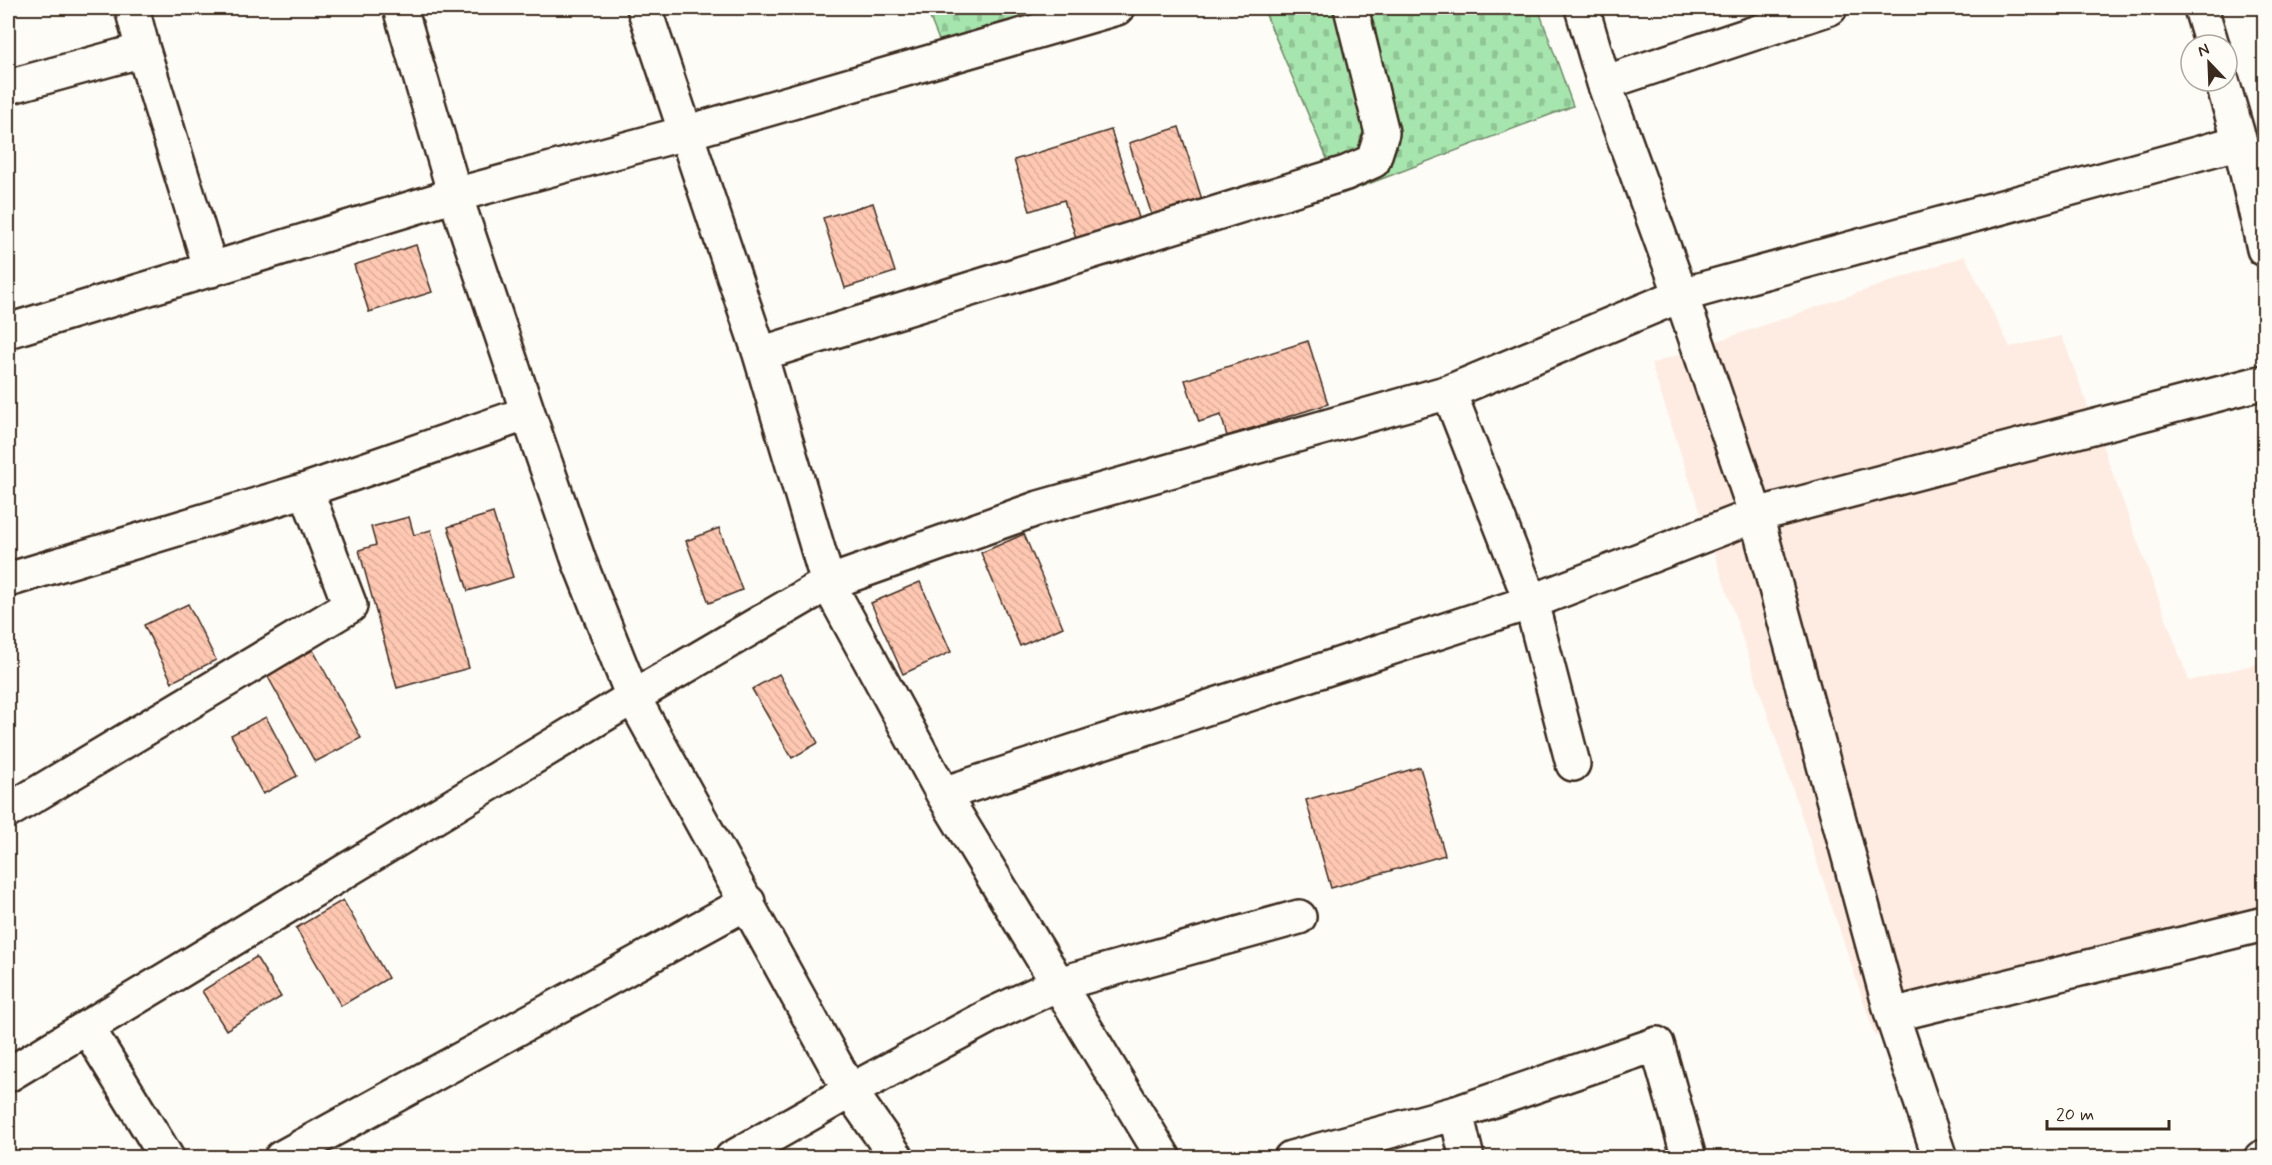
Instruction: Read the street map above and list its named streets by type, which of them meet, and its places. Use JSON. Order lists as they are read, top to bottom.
{
  "scale_bar": "20 m",
  "north": "top left"
}
